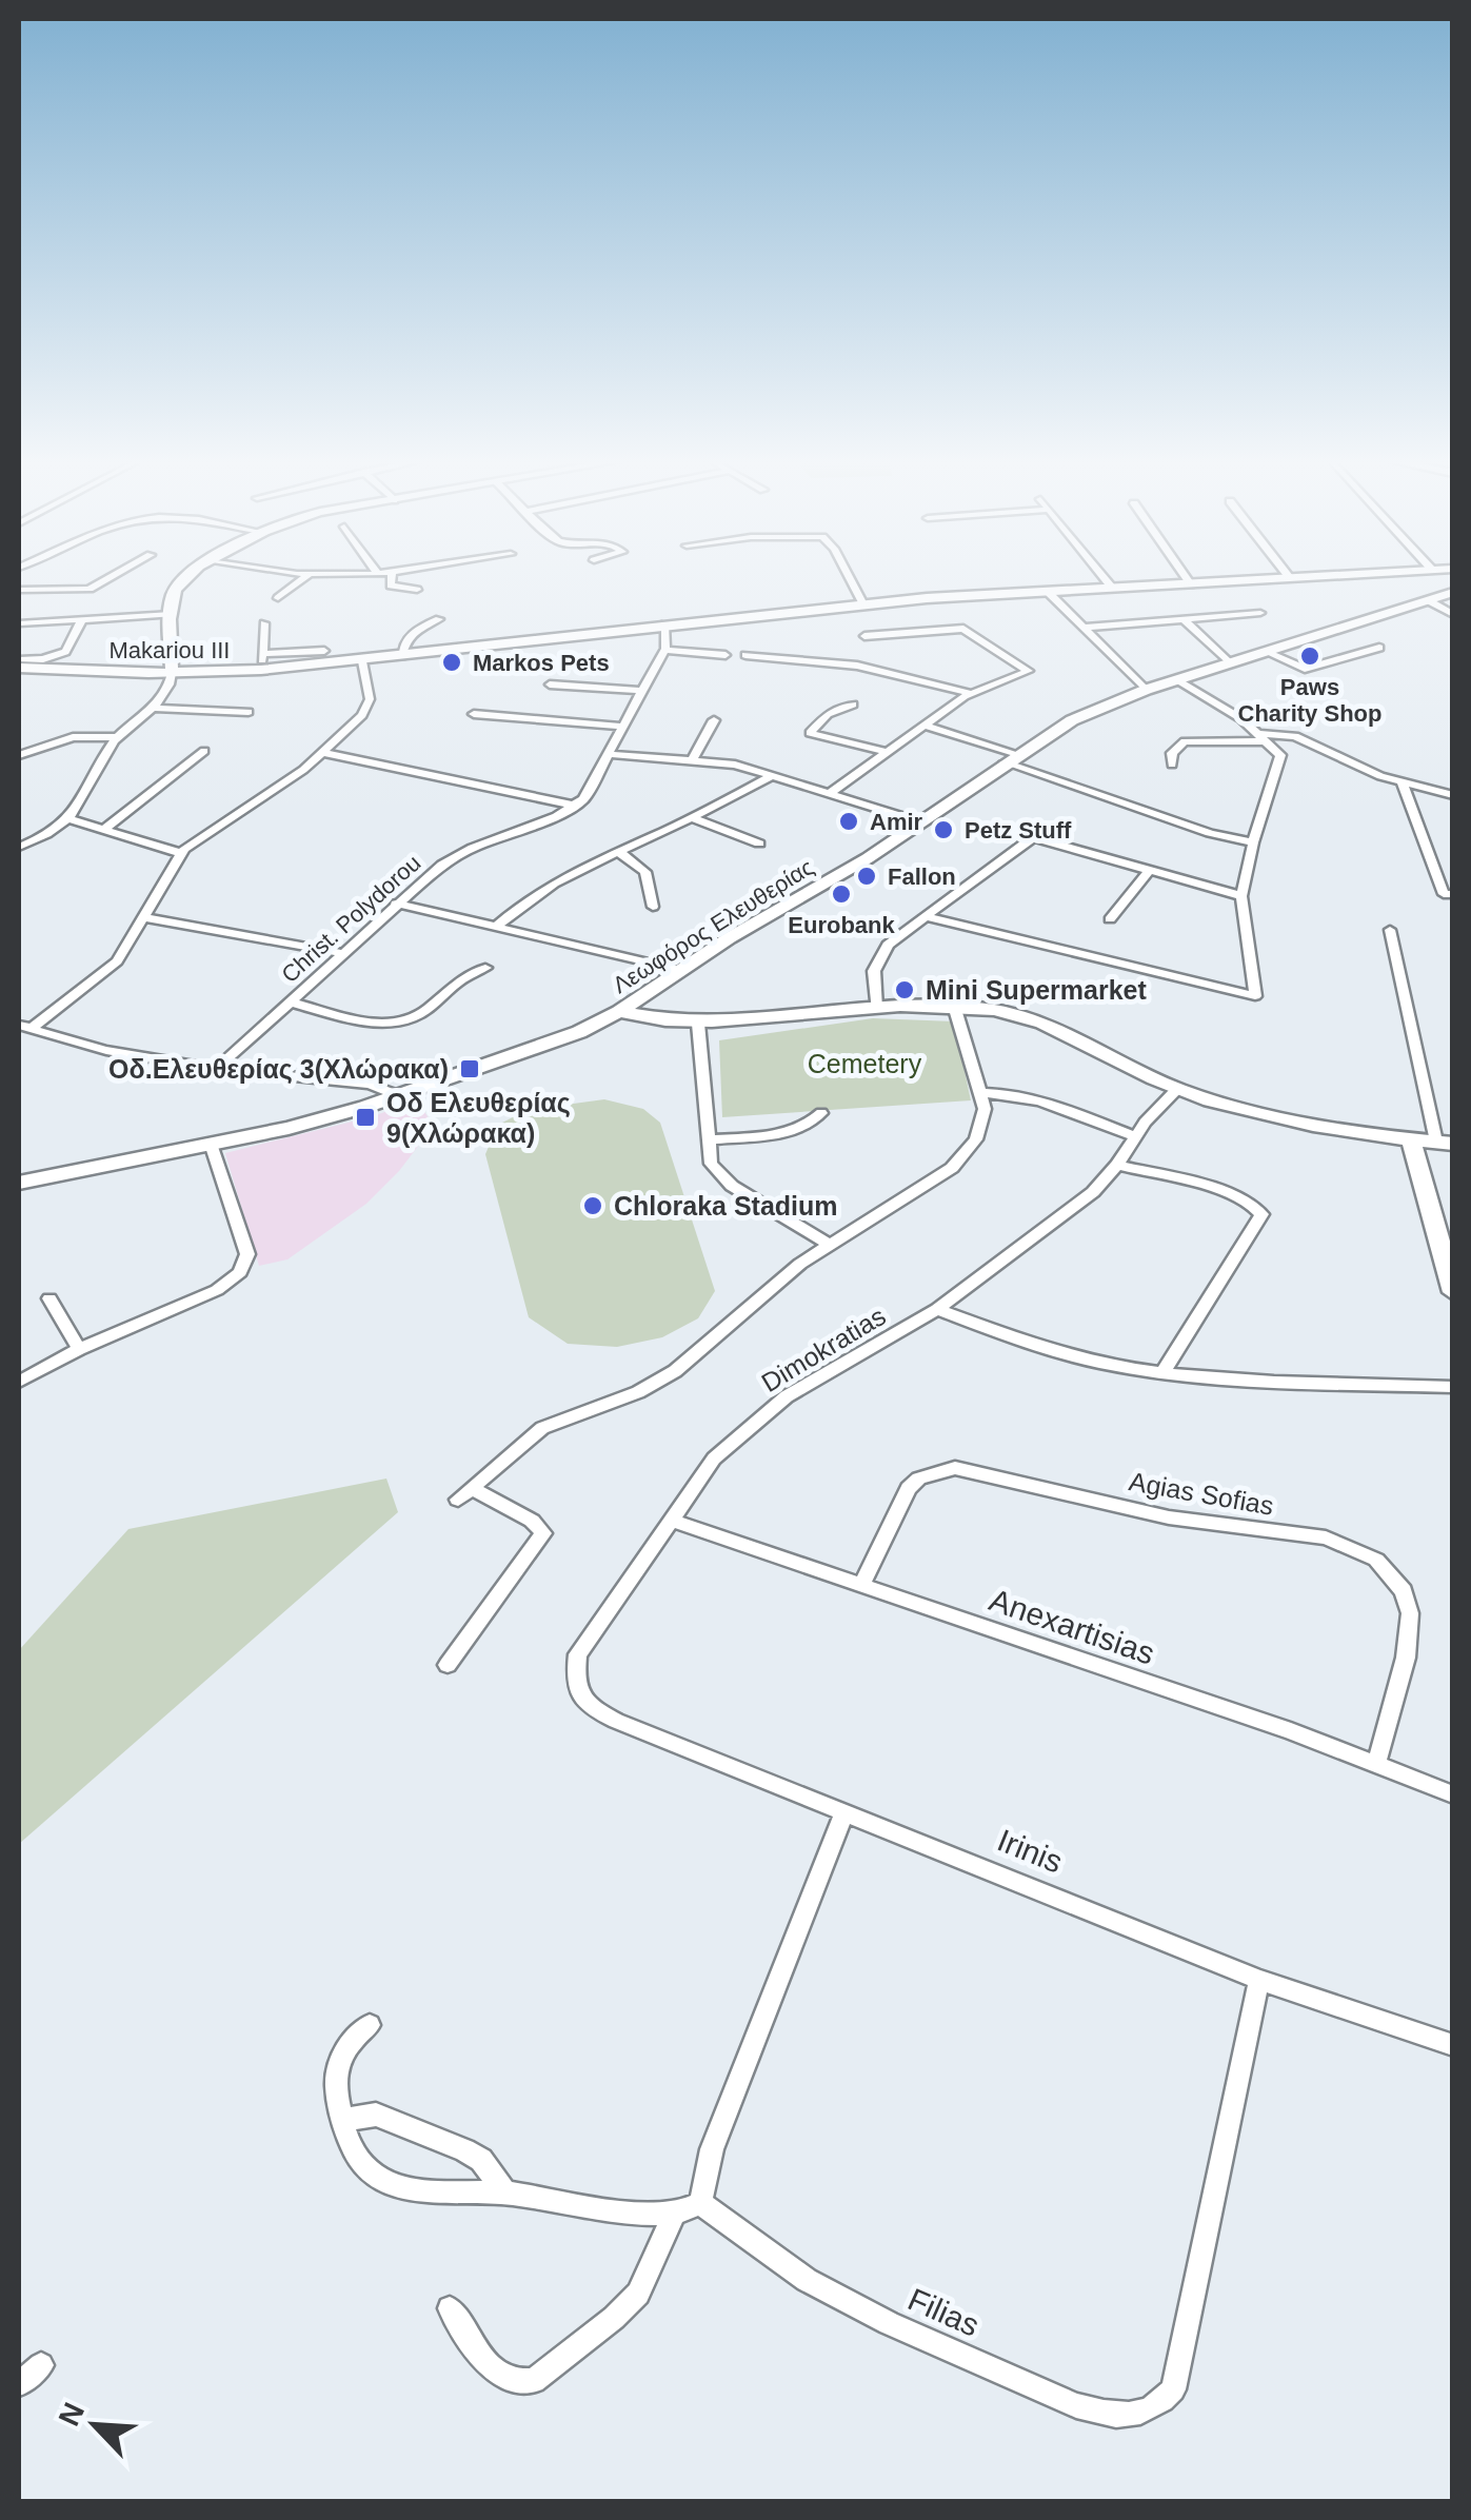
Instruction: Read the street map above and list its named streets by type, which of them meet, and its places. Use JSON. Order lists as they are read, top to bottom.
{
  "streets": {
    "main road": ["Makariou III", "Λεωφόρος Ελευθερίας"],
    "street": [
      "Christ. Polydorou",
      "Dimokratias",
      "Agias Sofias",
      "Anexartisias",
      "Irinis",
      "Filias"
    ]
  },
  "crossings": [
    ["Dimokratias", "Anexartisias"],
    ["Dimokratias", "Irinis"],
    ["Agias Sofias", "Anexartisias"],
    ["Irinis", "Filias"]
  ],
  "parks": ["Cemetery"],
  "places": {
    "other": [
      "Paws Charity Shop",
      "Markos Pets",
      "Amir",
      "Petz Stuff",
      "Fallon",
      "Eurobank",
      "Mini Supermarket",
      "Chloraka Stadium"
    ],
    "transit": ["Οδ.Ελευθερίας 3(Χλώρακα)", "Οδ Ελευθερίας 9(Χλώρακα)"]
  },
  "north": "top left"
}
